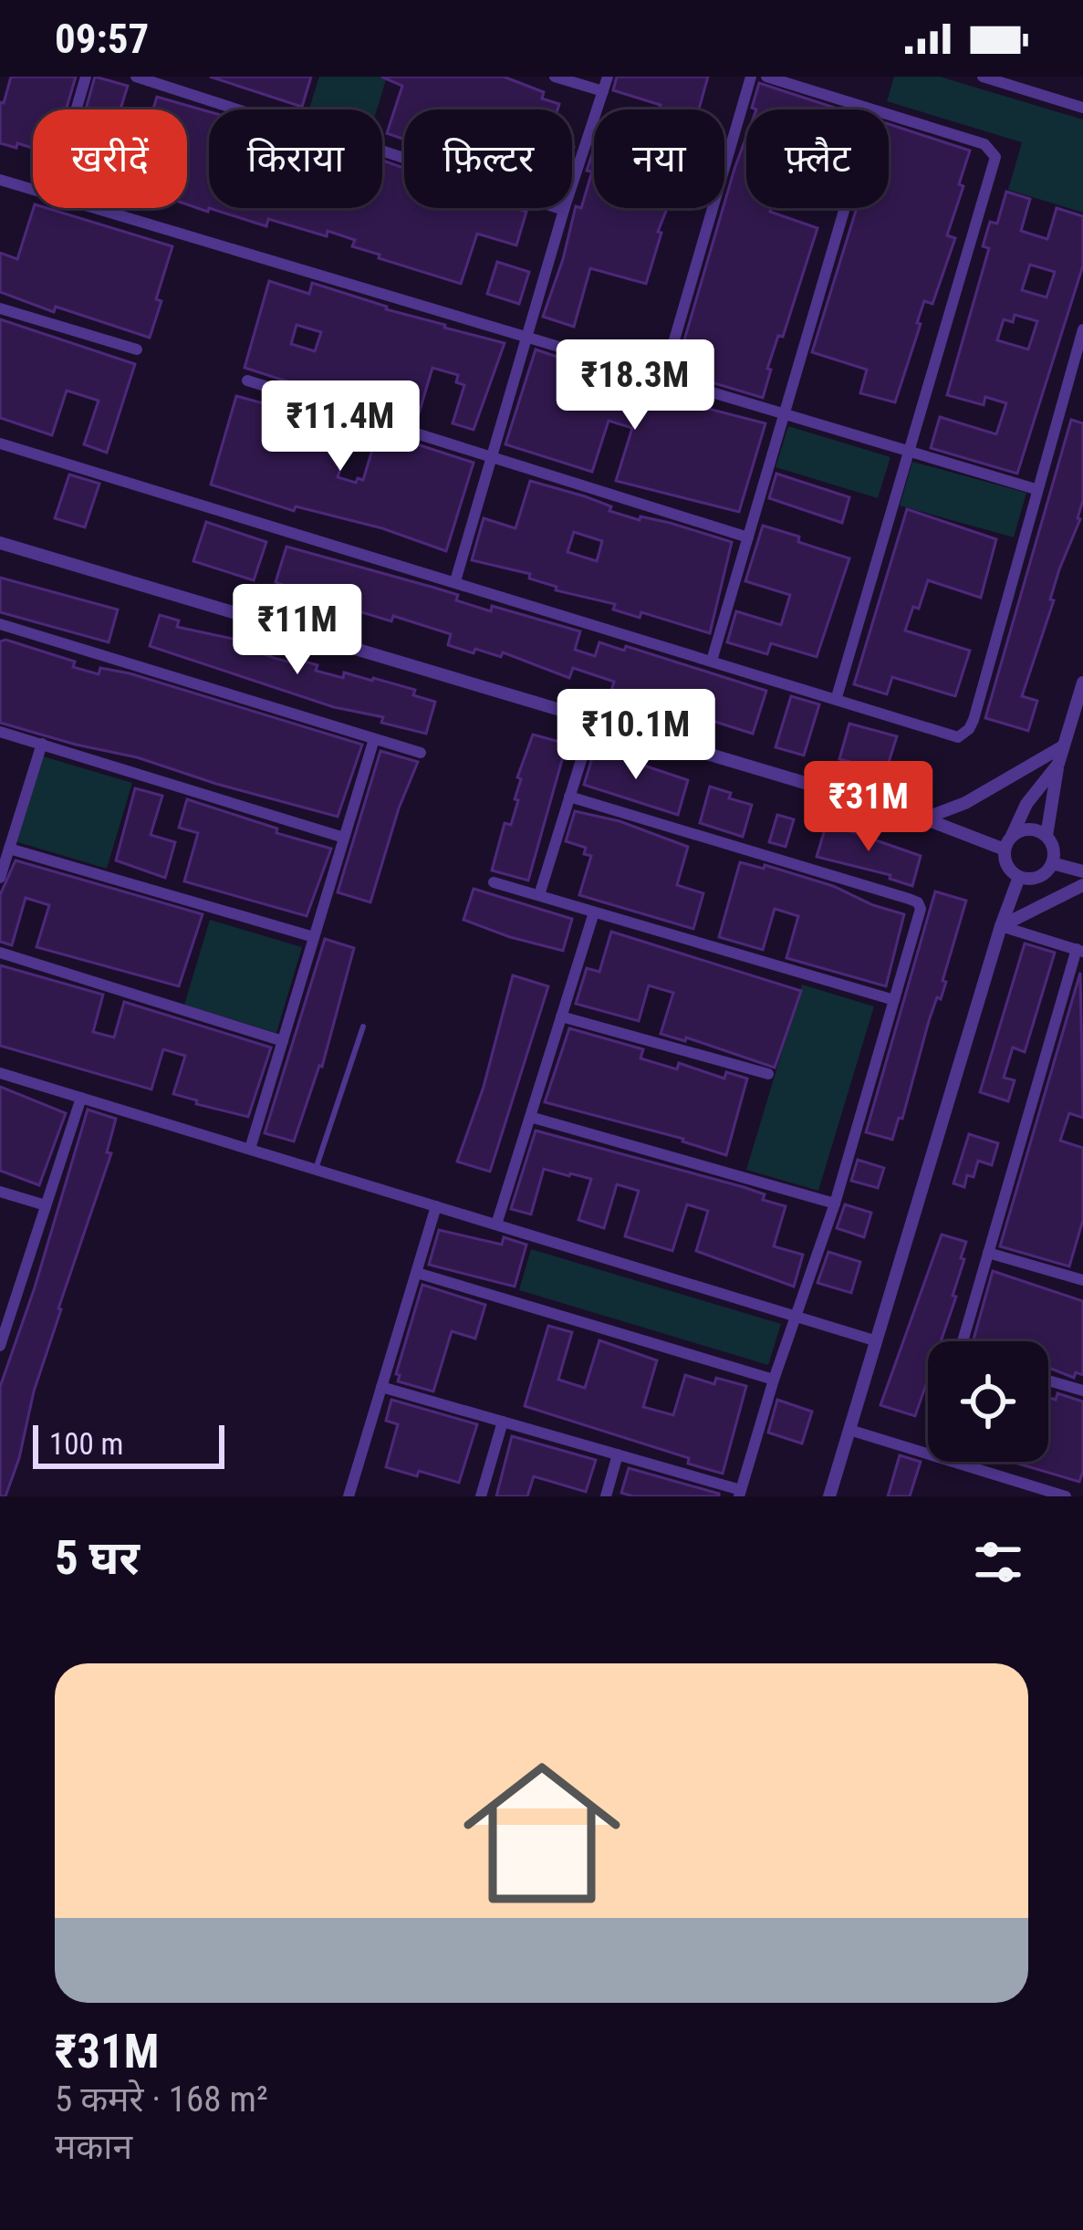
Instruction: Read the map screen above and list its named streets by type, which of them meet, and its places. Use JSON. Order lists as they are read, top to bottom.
{
  "scale_bar": "100 m",
  "page": {
    "status": "09:57",
    "chip": [
      "खरीदें",
      "किराया",
      "फ़िल्टर",
      "नया",
      "फ़्लैट"
    ],
    "price": [
      "₹18.3M",
      "₹11.4M",
      "₹11M",
      "₹10.1M",
      "₹31M"
    ],
    "scale": "100 m",
    "heading": "5 घर",
    "list": [
      {
        "name": "₹31M",
        "note": "5 कमरे · 168 m² · मकान"
      }
    ]
  }
}
